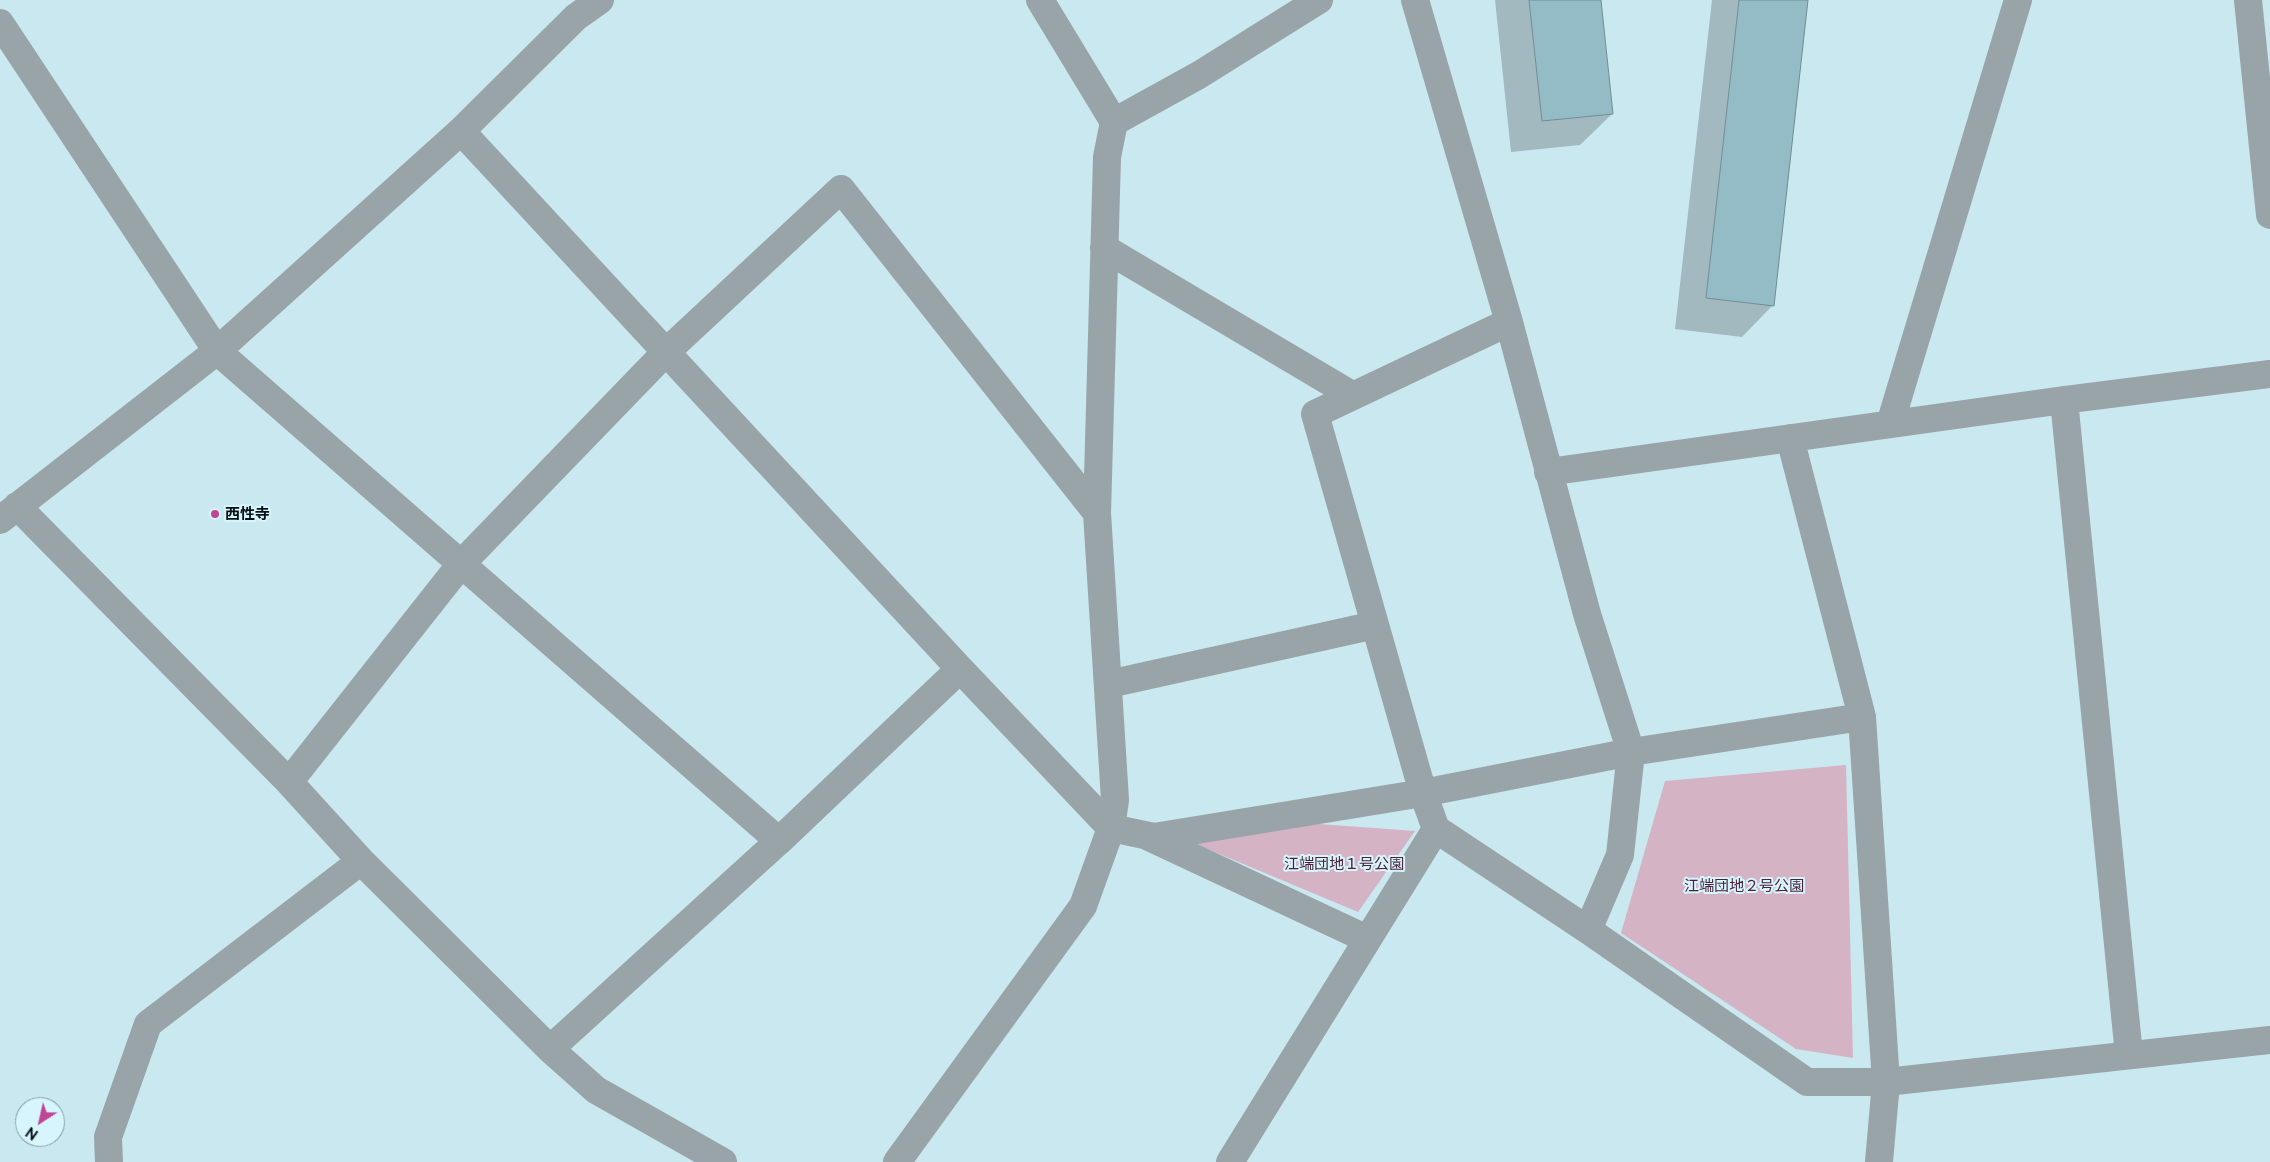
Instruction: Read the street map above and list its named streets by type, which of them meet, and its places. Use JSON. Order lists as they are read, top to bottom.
{
  "parks": ["江端団地１号公園", "江端団地２号公園"],
  "places": ["西性寺"],
  "north": "bottom left"
}
